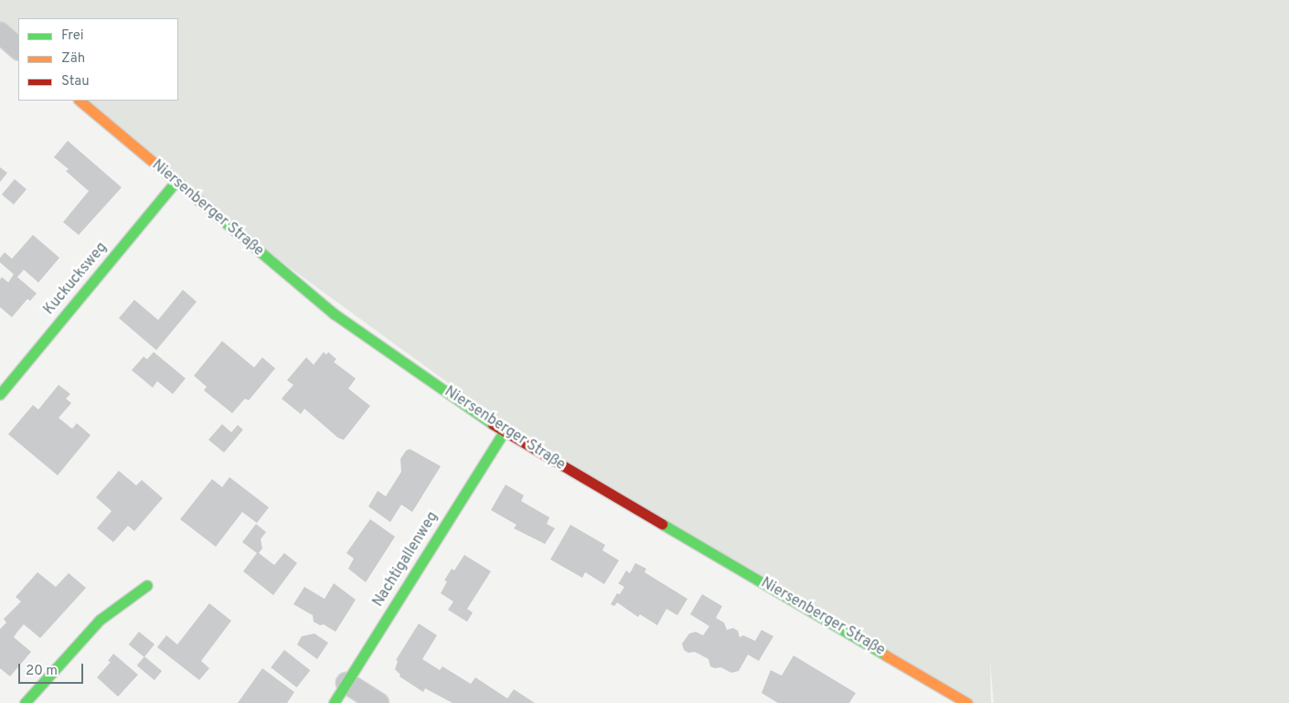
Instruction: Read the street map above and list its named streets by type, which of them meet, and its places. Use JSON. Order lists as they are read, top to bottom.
{
  "streets": {
    "street": ["Niersenberger Straße", "Kuckucksweg", "Nachtigallenweg"]
  },
  "crossings": [
    ["Niersenberger Straße", "Kuckucksweg"],
    ["Niersenberger Straße", "Nachtigallenweg"]
  ],
  "legend": ["Frei", "Zäh", "Stau"],
  "scale_bar": "20 m"
}
